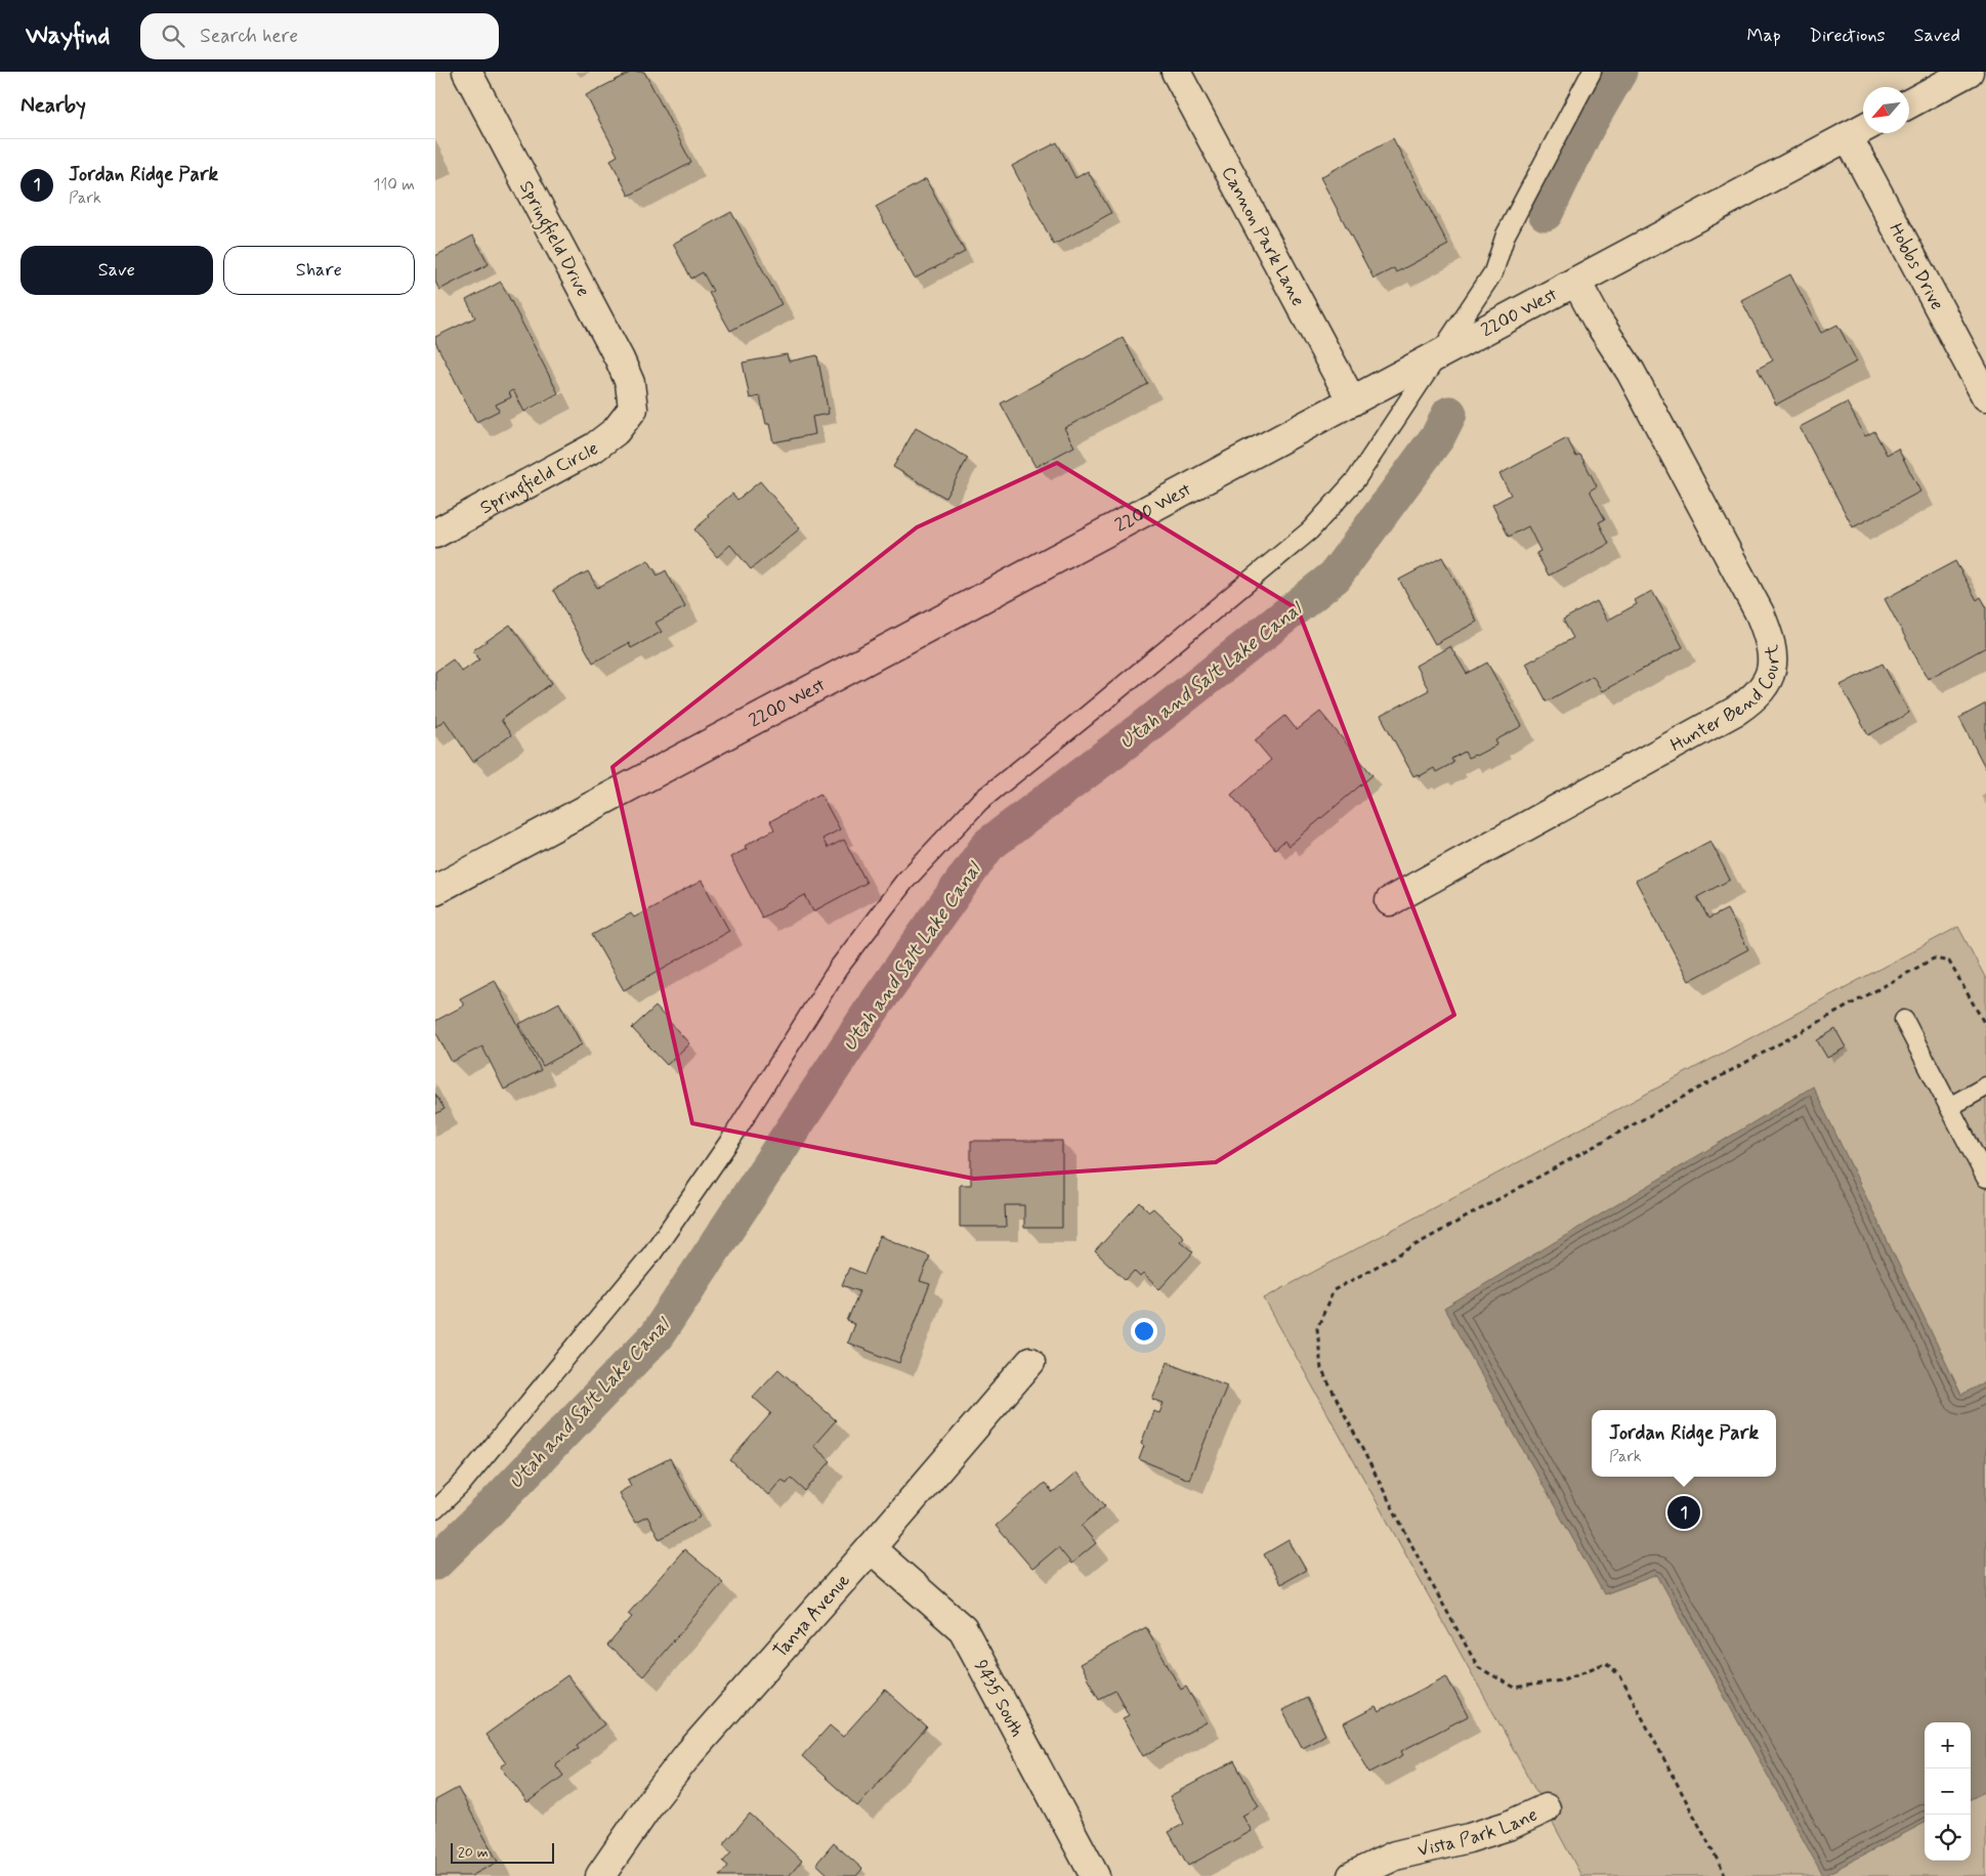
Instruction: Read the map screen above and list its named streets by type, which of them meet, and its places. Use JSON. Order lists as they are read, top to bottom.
{
  "streets": {
    "street": [
      "Cannon Park Lane",
      "Springfield Drive",
      "Hobbs Drive",
      "2200 West",
      "Springfield Circle",
      "Hunter Bend Court",
      "Tanya Avenue",
      "9435 South",
      "Vista Park Lane"
    ]
  },
  "crossings": [
    ["Cannon Park Lane", "2200 West"],
    ["Springfield Drive", "Springfield Circle"],
    ["Hobbs Drive", "2200 West"],
    ["2200 West", "Hunter Bend Court"],
    ["Tanya Avenue", "9435 South"]
  ],
  "water": ["Utah and Salt Lake Canal"],
  "scale_bar": "20 m",
  "north": "bottom left",
  "page": {
    "header": "Wayfind",
    "search": "Search here",
    "nav": ["Map", "Directions", "Saved"],
    "heading": "Nearby",
    "list": [
      {
        "mark": "1",
        "name": "Jordan Ridge Park",
        "note": "Park",
        "value": "110 m"
      }
    ],
    "buttons": ["Save", "Share"],
    "popup": ["Jordan Ridge Park", "Park"],
    "pins": "1",
    "map_buttons": ["+", "−"],
    "scale": "20 m"
  }
}
